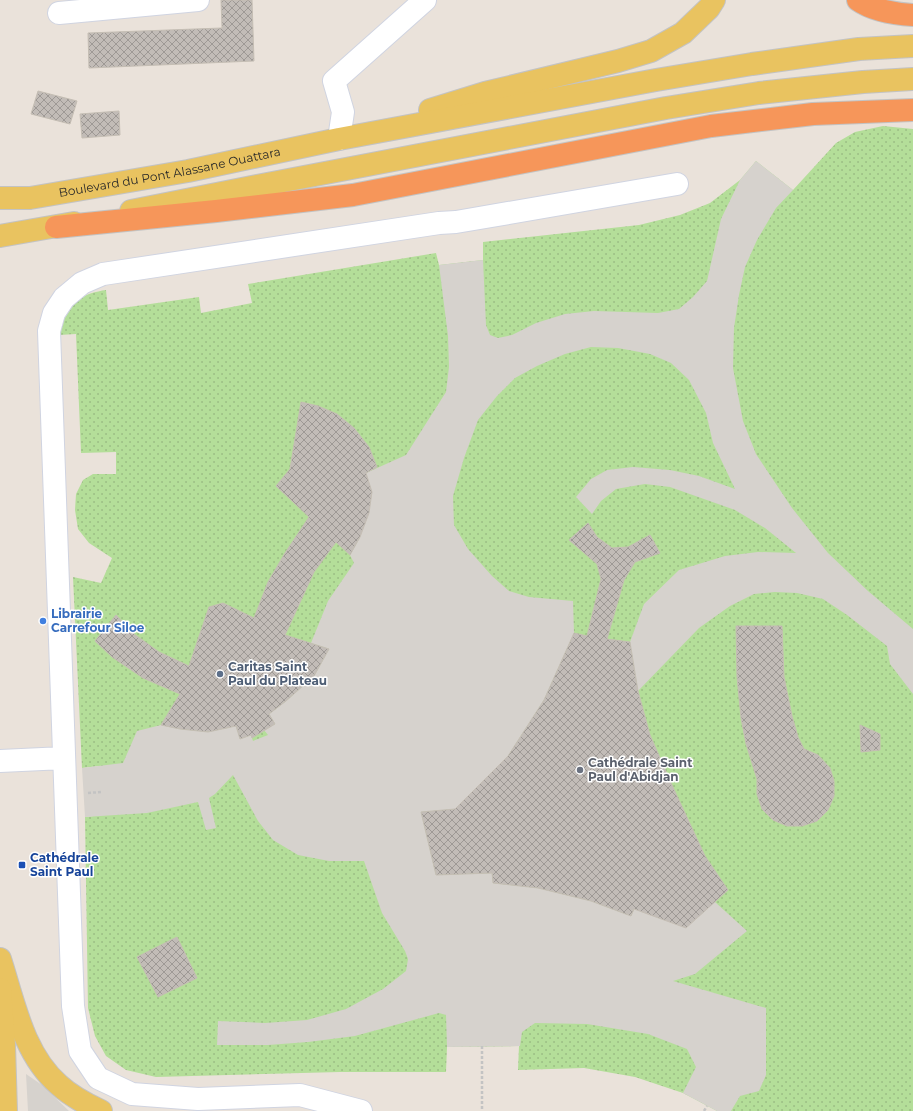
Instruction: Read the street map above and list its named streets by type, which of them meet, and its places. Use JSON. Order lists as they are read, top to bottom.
{
  "streets": {
    "main road": ["Boulevard du Pont Alassane Ouattara"]
  },
  "places": {
    "other": ["Librairie Carrefour Siloe", "Caritas Saint Paul du Plateau", "Cathédrale Saint Paul d'Abidjan"],
    "transit": ["Cathédrale Saint Paul"]
  }
}
